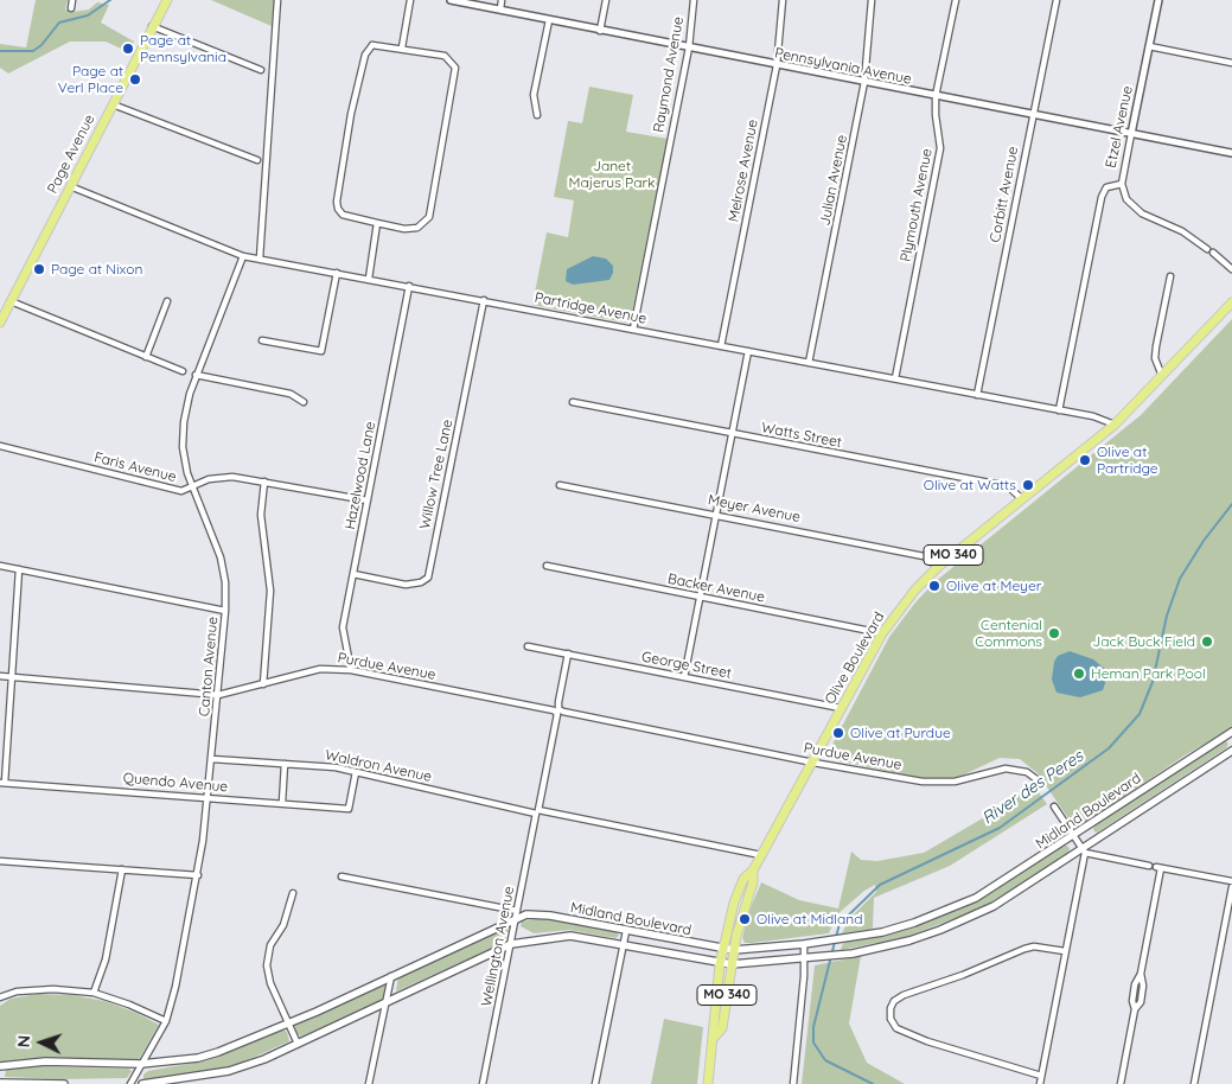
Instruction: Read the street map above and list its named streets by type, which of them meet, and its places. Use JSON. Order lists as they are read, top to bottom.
{
  "streets": {
    "main road": [
      "Page Avenue",
      "MO 340",
      "Olive Boulevard",
      "Midland Boulevard"
    ],
    "street": [
      "Pennsylvania Avenue",
      "Raymond Avenue",
      "Etzel Avenue",
      "Melrose Avenue",
      "Julian Avenue",
      "Corbitt Avenue",
      "Plymouth Avenue",
      "Partridge Avenue",
      "Watts Street",
      "Faris Avenue",
      "Willow Tree Lane",
      "Hazelwood Lane",
      "Meyer Avenue",
      "Backer Avenue",
      "George Street",
      "Canton Avenue",
      "Purdue Avenue",
      "Waldron Avenue",
      "Quendo Avenue",
      "Wellington Avenue"
    ]
  },
  "crossings": [
    ["Pennsylvania Avenue", "Raymond Avenue"],
    ["Pennsylvania Avenue", "Etzel Avenue"],
    ["Pennsylvania Avenue", "Melrose Avenue"],
    ["Pennsylvania Avenue", "Julian Avenue"],
    ["Pennsylvania Avenue", "Corbitt Avenue"],
    ["Pennsylvania Avenue", "Plymouth Avenue"],
    ["Raymond Avenue", "Partridge Avenue"],
    ["Page Avenue", "Partridge Avenue"],
    ["Melrose Avenue", "Partridge Avenue"],
    ["Julian Avenue", "Partridge Avenue"],
    ["Corbitt Avenue", "Partridge Avenue"],
    ["Plymouth Avenue", "Partridge Avenue"],
    ["Partridge Avenue", "Willow Tree Lane"],
    ["Partridge Avenue", "Hazelwood Lane"],
    ["Partridge Avenue", "Olive Boulevard"],
    ["Partridge Avenue", "Canton Avenue"],
    ["Watts Street", "Olive Boulevard"],
    ["Faris Avenue", "Hazelwood Lane"],
    ["Faris Avenue", "Canton Avenue"],
    ["Willow Tree Lane", "Hazelwood Lane"],
    ["Hazelwood Lane", "Purdue Avenue"],
    ["Meyer Avenue", "Olive Boulevard"],
    ["Backer Avenue", "Olive Boulevard"],
    ["Olive Boulevard", "George Street"],
    ["Olive Boulevard", "Purdue Avenue"],
    ["Olive Boulevard", "Waldron Avenue"],
    ["Olive Boulevard", "Midland Boulevard"],
    ["George Street", "Wellington Avenue"],
    ["Canton Avenue", "Purdue Avenue"],
    ["Canton Avenue", "Waldron Avenue"],
    ["Canton Avenue", "Quendo Avenue"],
    ["Canton Avenue", "Midland Boulevard"],
    ["Purdue Avenue", "Wellington Avenue"],
    ["Waldron Avenue", "Quendo Avenue"],
    ["Waldron Avenue", "Wellington Avenue"],
    ["Midland Boulevard", "Wellington Avenue"]
  ],
  "water": ["River des Peres"],
  "parks": ["Janet Majerus Park"],
  "places": [
    "Page at Pennsylvania",
    "Page at Verl Place",
    "Page at Nixon",
    "Olive at Partridge",
    "Olive at Watts",
    "Olive at Meyer",
    "Centenial Commons",
    "Jack Buck Field",
    "Heman Park Pool",
    "Olive at Purdue",
    "Olive at Midland"
  ],
  "north": "left"
}
